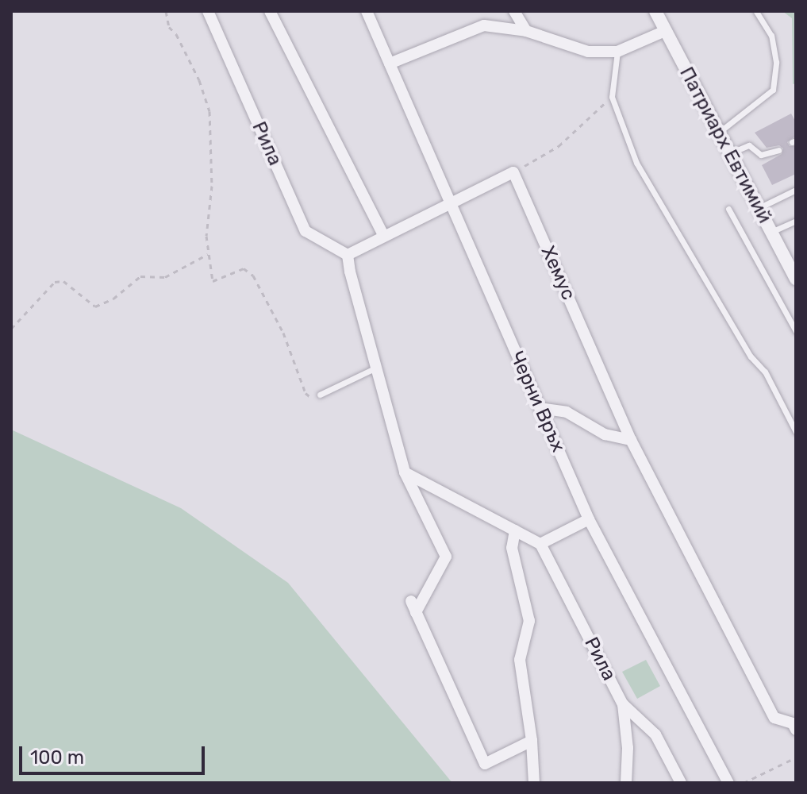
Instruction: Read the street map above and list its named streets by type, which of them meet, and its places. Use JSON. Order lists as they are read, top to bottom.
{
  "streets": {
    "street": [
      "Рила",
      "Патриарх Евтимий",
      "Хемус",
      "Черни Връх"
    ]
  },
  "scale_bar": "100 m"
}
